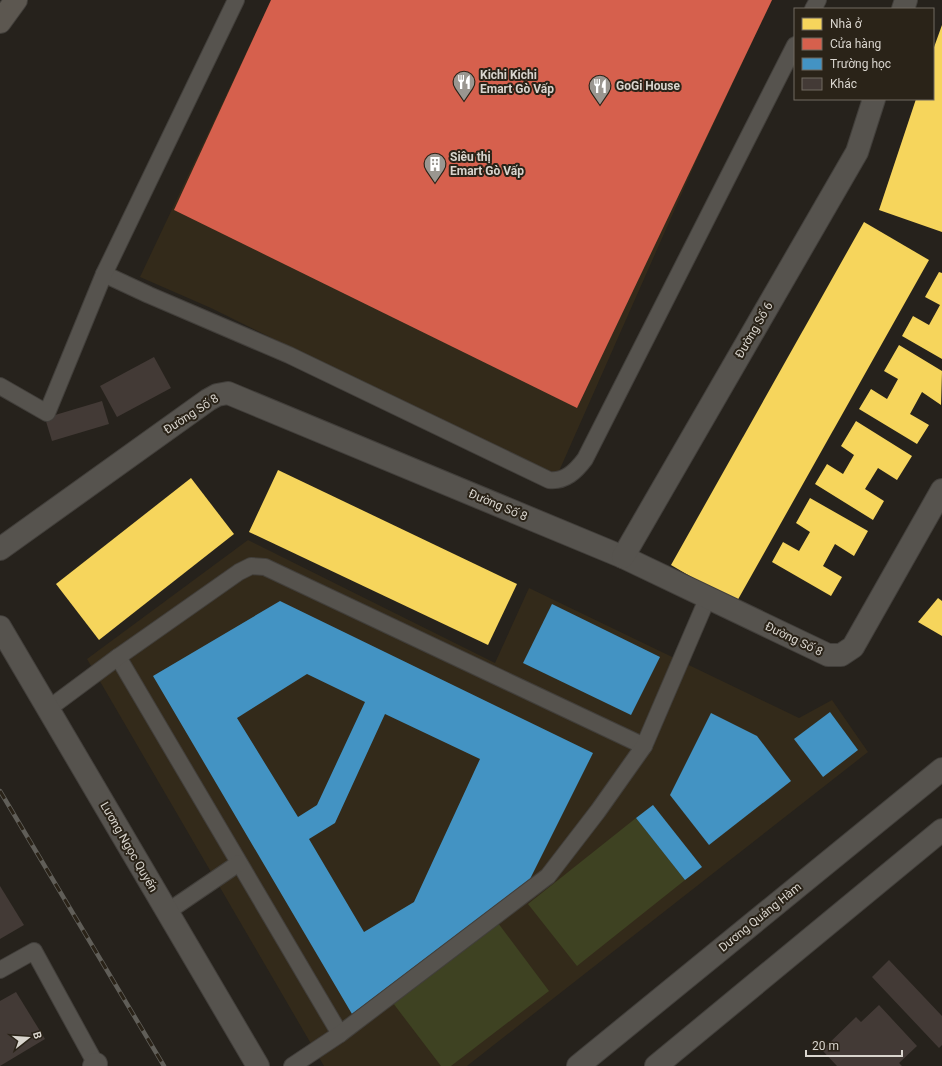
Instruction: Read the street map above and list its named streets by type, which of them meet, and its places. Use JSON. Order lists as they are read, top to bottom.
{
  "streets": {
    "street": [
      "Đường Số 6",
      "Đường Số 8",
      "Lương Ngọc Quyến",
      "Dương Quảng Hàm"
    ]
  },
  "crossings": [
    ["Đường Số 6", "Đường Số 8"]
  ],
  "places": {
    "restaurant": ["Kichi Kichi Emart Gò Vấp", "GoGi House"],
    "building": ["Siêu thị Emart Gò Vấp"]
  },
  "legend": [
    "Nhà ở",
    "Cửa hàng",
    "Trường học",
    "Khác"
  ],
  "scale_bar": "20 m",
  "north": "right"
}
